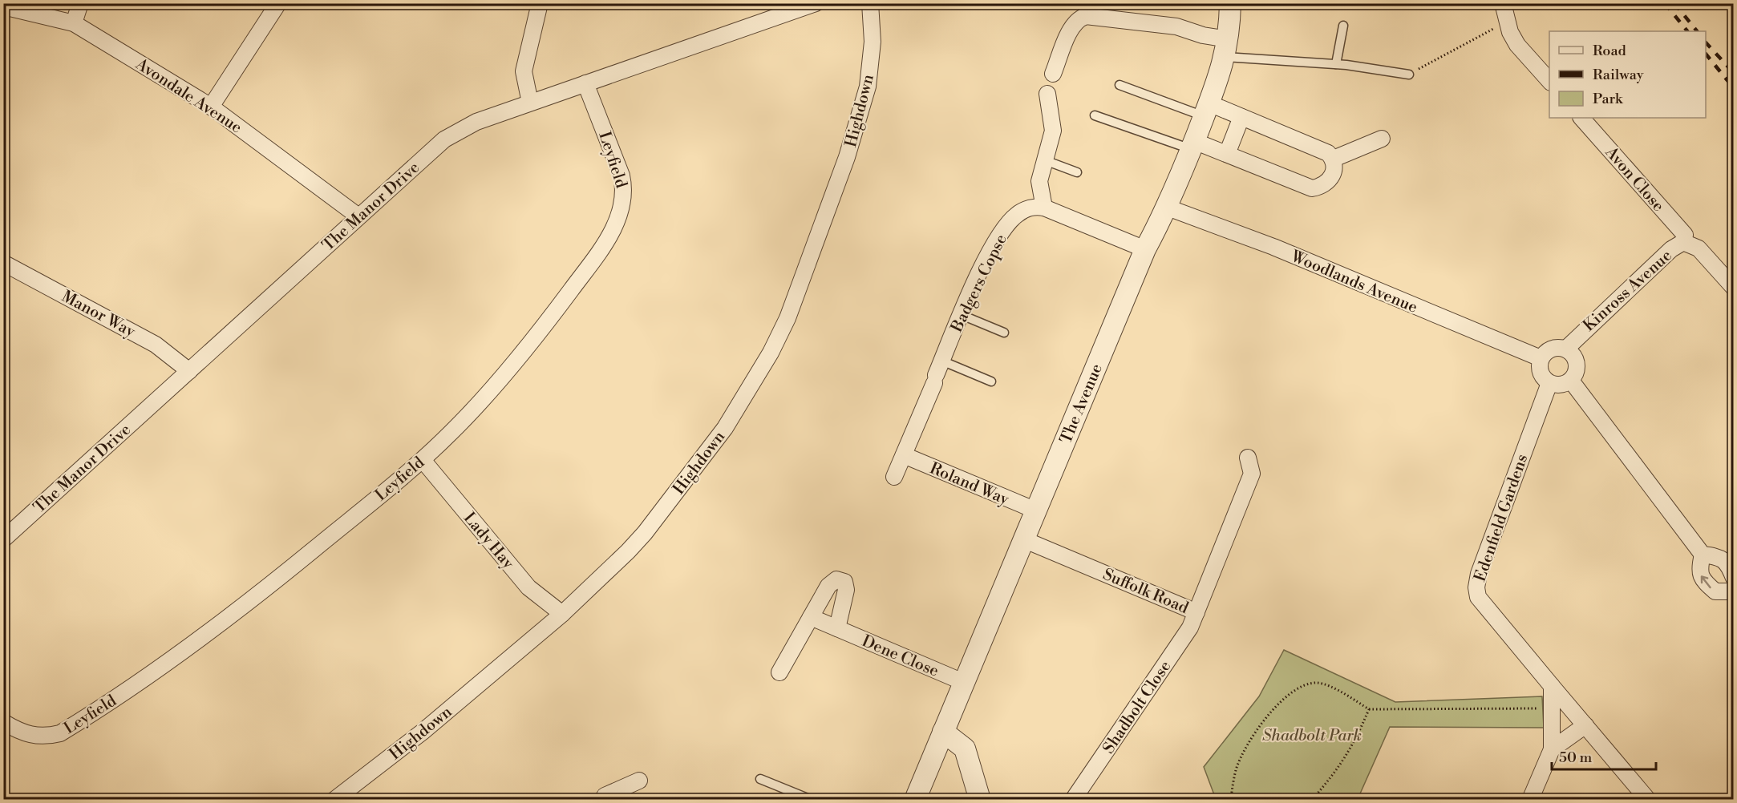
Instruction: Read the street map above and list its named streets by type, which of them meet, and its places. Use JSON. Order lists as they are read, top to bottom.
{
  "streets": {
    "street": [
      "Avondale Avenue",
      "Highdown",
      "Leyfield",
      "Avon Close",
      "The Manor Drive",
      "Woodlands Avenue",
      "Badgers Copse",
      "Kinross Avenue",
      "Manor Way",
      "The Avenue",
      "Roland Way",
      "Edenfield Gardens",
      "Lady Hay",
      "Suffolk Road",
      "Dene Close",
      "Shadbolt Close"
    ]
  },
  "crossings": [
    ["Avondale Avenue", "The Manor Drive"],
    ["Highdown", "Lady Hay"],
    ["Leyfield", "The Manor Drive"],
    ["Leyfield", "Lady Hay"],
    ["Avon Close", "Kinross Avenue"],
    ["The Manor Drive", "Manor Way"],
    ["Woodlands Avenue", "Kinross Avenue"],
    ["Woodlands Avenue", "The Avenue"],
    ["Woodlands Avenue", "Edenfield Gardens"],
    ["Badgers Copse", "Roland Way"],
    ["Kinross Avenue", "Edenfield Gardens"],
    ["The Avenue", "Roland Way"],
    ["The Avenue", "Suffolk Road"],
    ["The Avenue", "Dene Close"],
    ["Suffolk Road", "Shadbolt Close"]
  ],
  "parks": ["Shadbolt Park"],
  "legend": ["Road", "Railway", "Park"],
  "scale_bar": "50 m"
}
